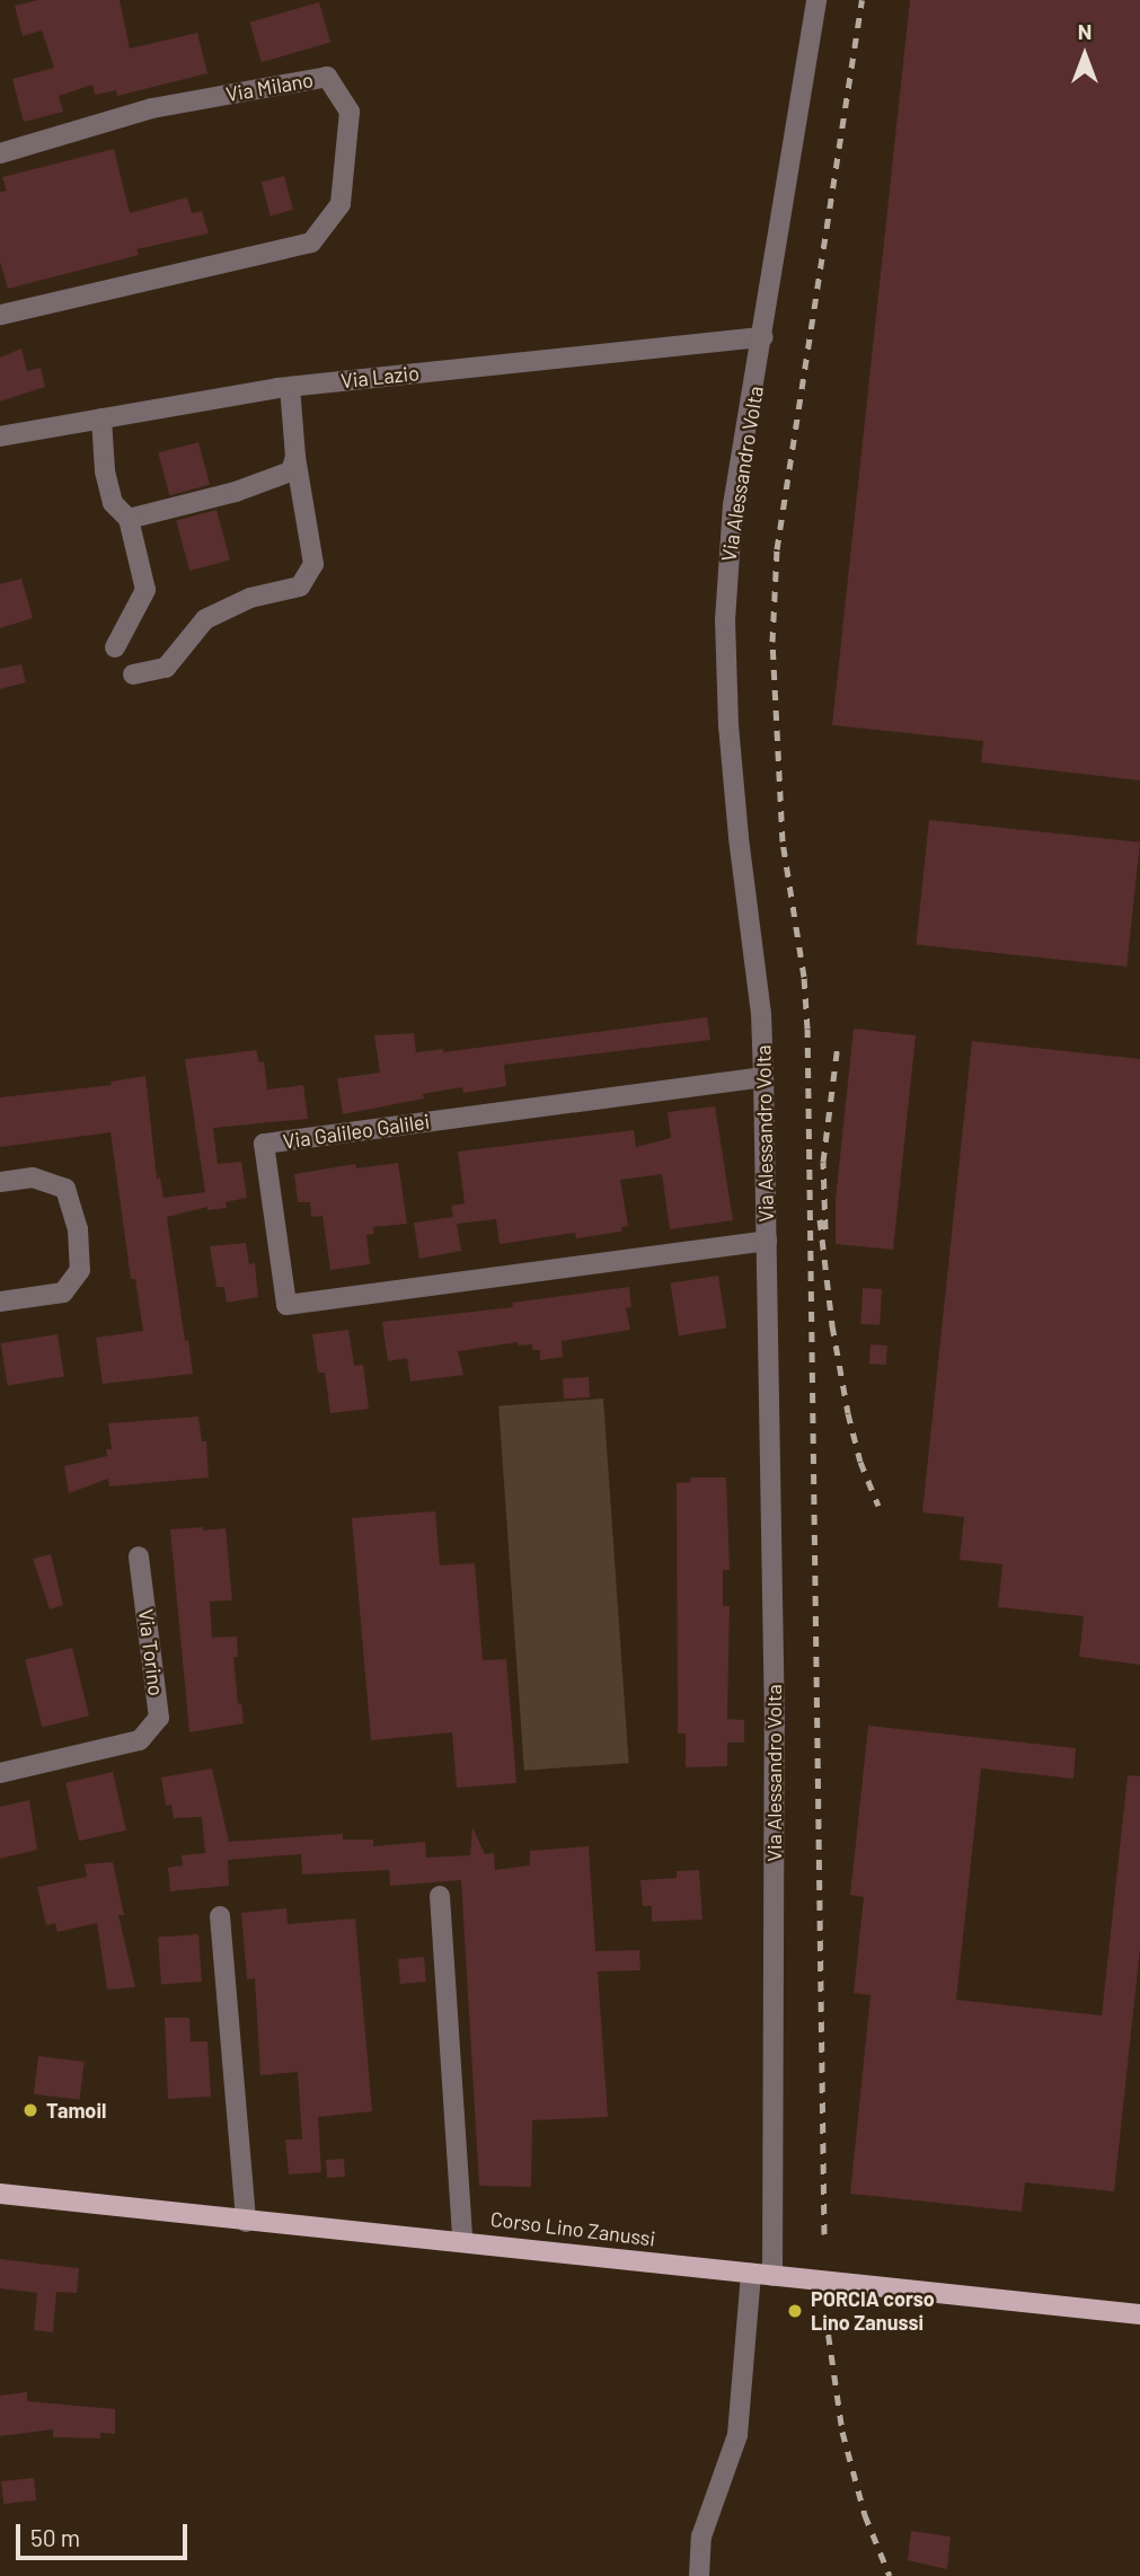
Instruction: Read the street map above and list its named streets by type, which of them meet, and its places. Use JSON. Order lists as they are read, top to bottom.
{
  "streets": {
    "main road": ["Corso Lino Zanussi"],
    "street": [
      "Via Milano",
      "Via Lazio",
      "Via Alessandro Volta",
      "Via Galileo Galilei",
      "Via Torino"
    ]
  },
  "crossings": [
    ["Via Lazio", "Via Alessandro Volta"],
    ["Via Alessandro Volta", "Via Galileo Galilei"],
    ["Via Alessandro Volta", "Corso Lino Zanussi"]
  ],
  "places": ["Tamoil", "PORCIA corso Lino Zanussi"],
  "scale_bar": "50 m",
  "north": "top"
}
